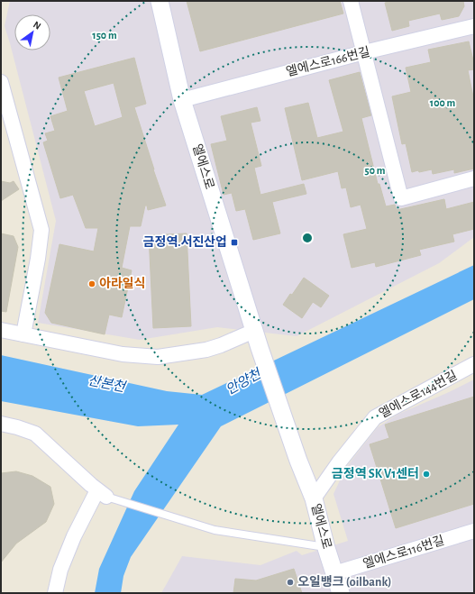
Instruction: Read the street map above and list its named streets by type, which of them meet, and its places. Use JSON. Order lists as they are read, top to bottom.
{
  "streets": {
    "street": [
      "엘에스로166번길",
      "엘에스로",
      "엘에스로144번길",
      "엘에스로116번길"
    ]
  },
  "crossings": [
    ["엘에스로166번길", "엘에스로"],
    ["엘에스로", "엘에스로144번길"],
    ["엘에스로", "엘에스로116번길"]
  ],
  "water": ["안양천", "산본천"],
  "places": {
    "transit": ["금정역.서진산업"],
    "other": ["아라일식", "금정역 SK V1센터", "오일뱅크 (oilbank)"]
  },
  "north": "top right",
  "rings": ["150 m", "100 m", "50 m"]
}
